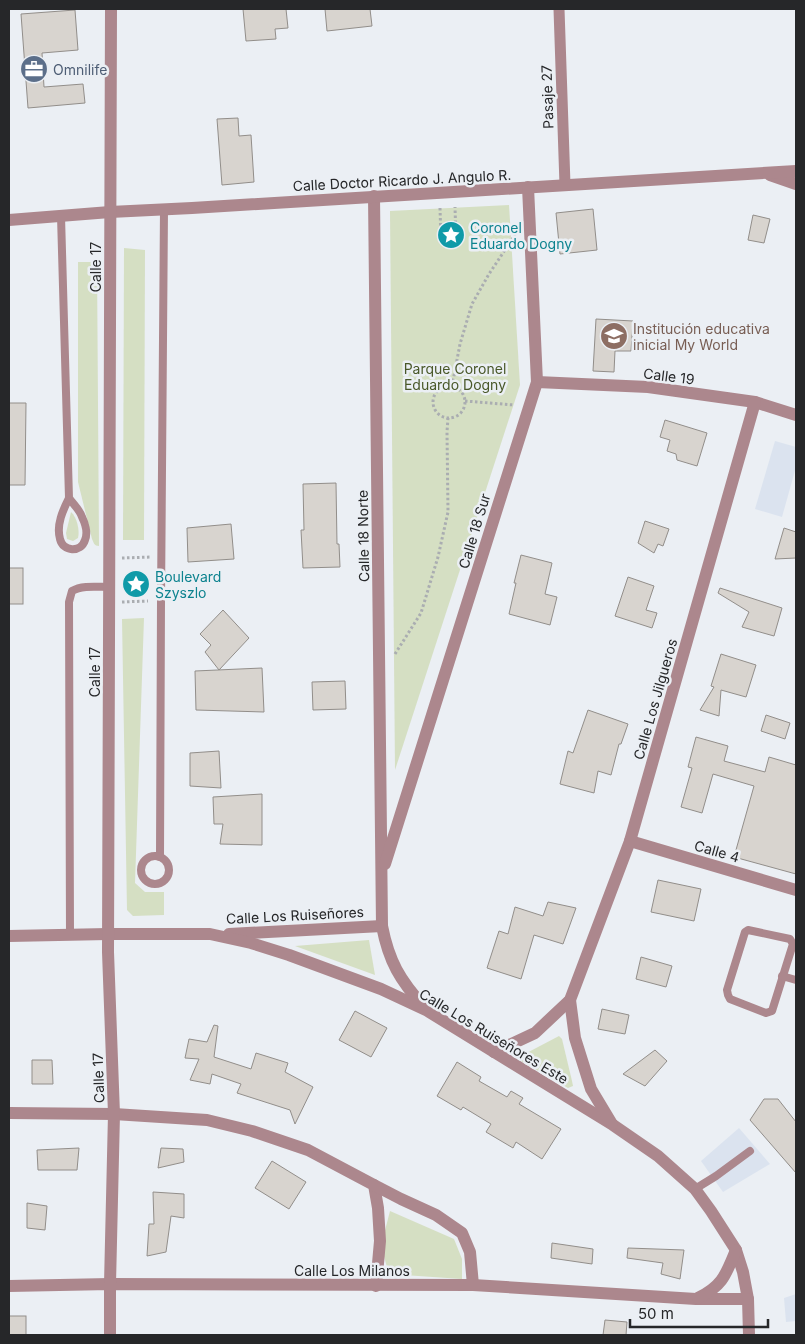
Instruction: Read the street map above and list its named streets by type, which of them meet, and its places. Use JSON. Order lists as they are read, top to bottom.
{
  "streets": {
    "street": [
      "Pasaje 27",
      "Calle Doctor Ricardo J. Angulo R.",
      "Calle 17",
      "Calle 19",
      "Calle 18 Sur",
      "Calle 18 Norte",
      "Calle Los Jilgueros",
      "Calle 4",
      "Calle Los Ruiseñores",
      "Calle Los Ruiseñores Este",
      "Calle Los Milanos"
    ]
  },
  "crossings": [
    ["Pasaje 27", "Calle Doctor Ricardo J. Angulo R."],
    ["Calle Doctor Ricardo J. Angulo R.", "Calle 17"],
    ["Calle Doctor Ricardo J. Angulo R.", "Calle 18 Sur"],
    ["Calle Doctor Ricardo J. Angulo R.", "Calle 18 Norte"],
    ["Calle 17", "Calle Los Ruiseñores Este"],
    ["Calle 17", "Calle Los Milanos"],
    ["Calle 19", "Calle 18 Sur"],
    ["Calle 19", "Calle Los Jilgueros"],
    ["Calle 18 Sur", "Calle 18 Norte"],
    ["Calle 18 Norte", "Calle Los Ruiseñores"],
    ["Calle 18 Norte", "Calle Los Ruiseñores Este"],
    ["Calle Los Jilgueros", "Calle 4"],
    ["Calle Los Jilgueros", "Calle Los Ruiseñores Este"],
    ["Calle Los Ruiseñores", "Calle Los Ruiseñores Este"],
    ["Calle Los Ruiseñores Este", "Calle Los Milanos"]
  ],
  "parks": ["Parque Coronel Eduardo Dogny"],
  "places": {
    "office": ["Omnilife"],
    "place": ["Coronel Eduardo Dogny", "Boulevard Szyszlo"],
    "school or university": ["Institución educativa inicial My World"]
  },
  "scale_bar": "50 m"
}
